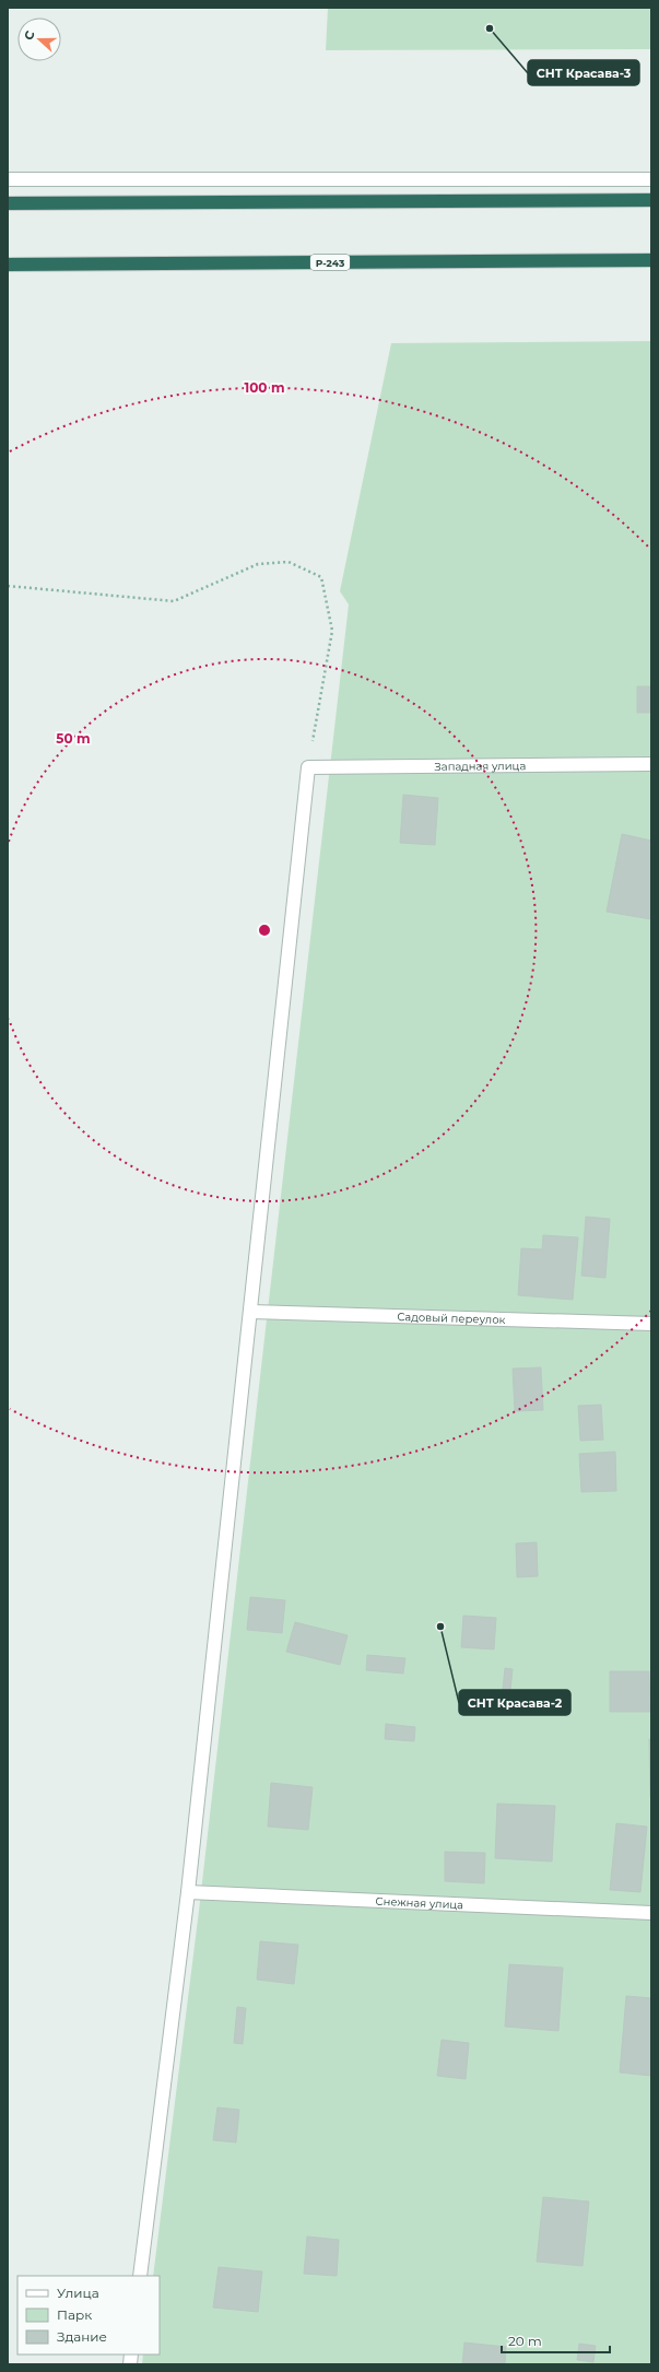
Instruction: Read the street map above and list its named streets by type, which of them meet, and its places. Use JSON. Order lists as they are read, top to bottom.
{
  "streets": {
    "highway": ["Р-243"],
    "street": ["Западная улица", "Садовый переулок", "Снежная улица"]
  },
  "places": ["СНТ Красава-3", "СНТ Красава-2"],
  "legend": ["Улица", "Парк", "Здание"],
  "scale_bar": "20 m",
  "north": "left",
  "rings": ["100 m", "50 m"]
}
